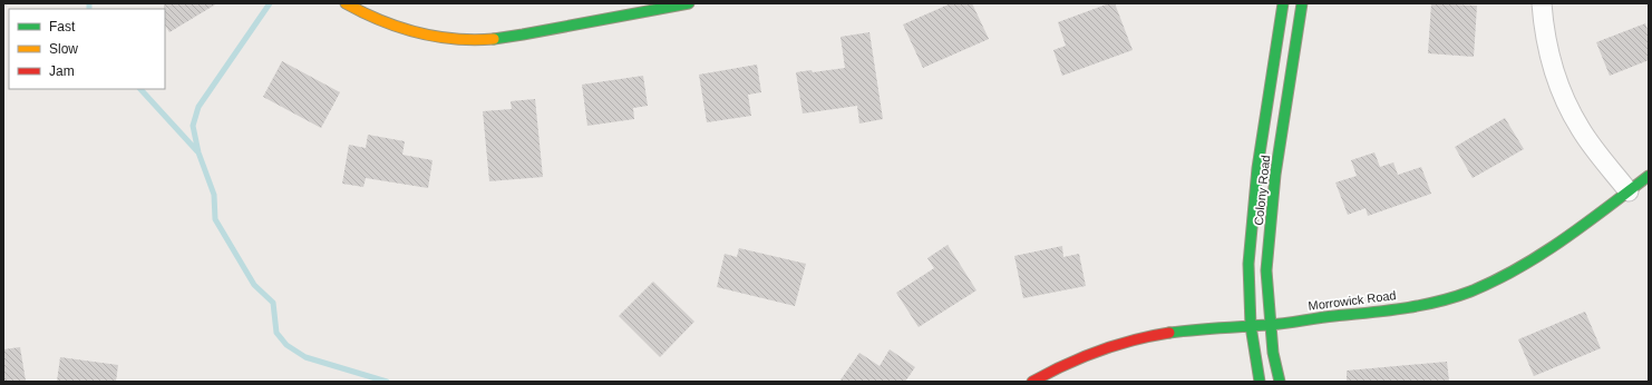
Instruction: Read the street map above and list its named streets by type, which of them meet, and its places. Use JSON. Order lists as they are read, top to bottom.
{
  "streets": {
    "street": ["Colony Road", "Morrowick Road"]
  },
  "crossings": [
    ["Colony Road", "Morrowick Road"]
  ],
  "legend": ["Fast", "Slow", "Jam"]
}
